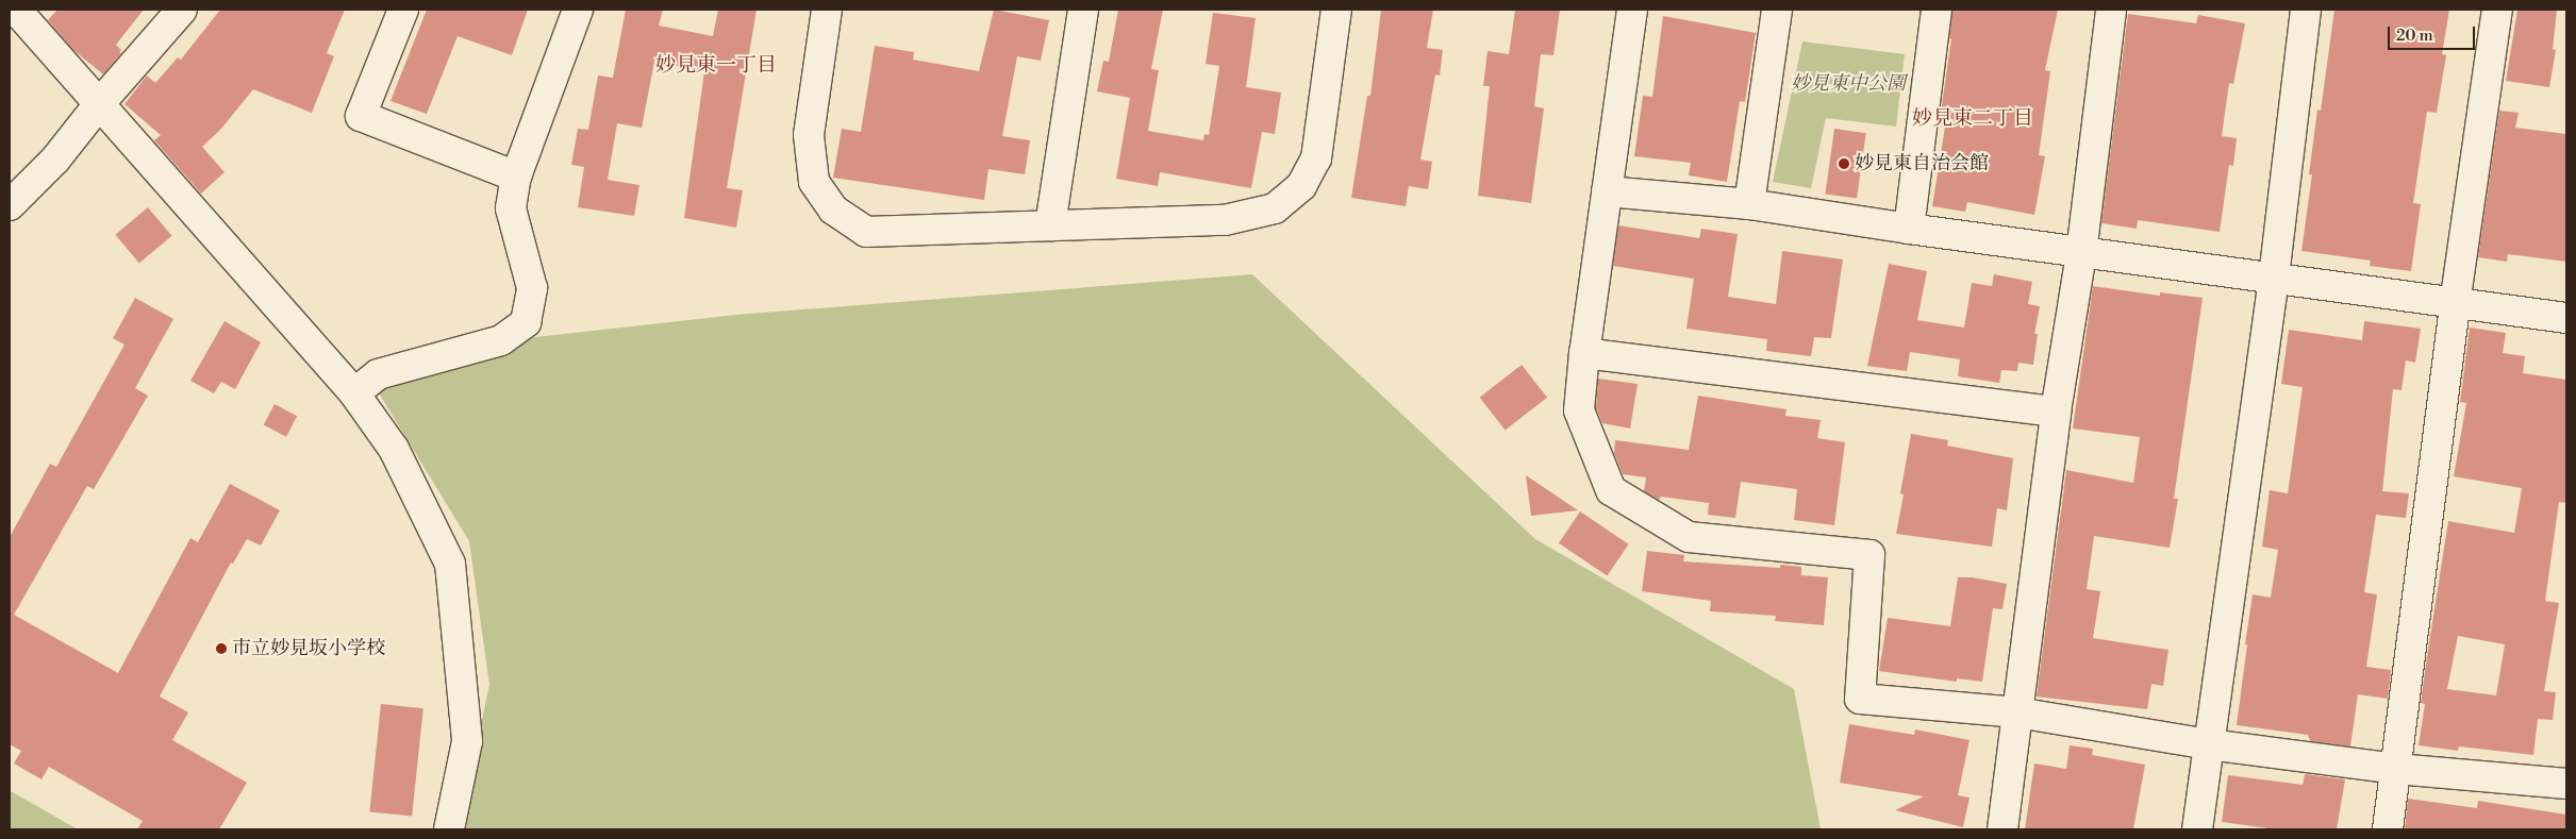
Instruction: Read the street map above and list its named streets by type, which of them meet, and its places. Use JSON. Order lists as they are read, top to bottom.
{
  "districts": ["妙見東一丁目", "妙見東二丁目"],
  "parks": ["妙見東中公園"],
  "places": ["妙見東自治会館", "市立妙見坂小学校"],
  "scale_bar": "20 m"
}
